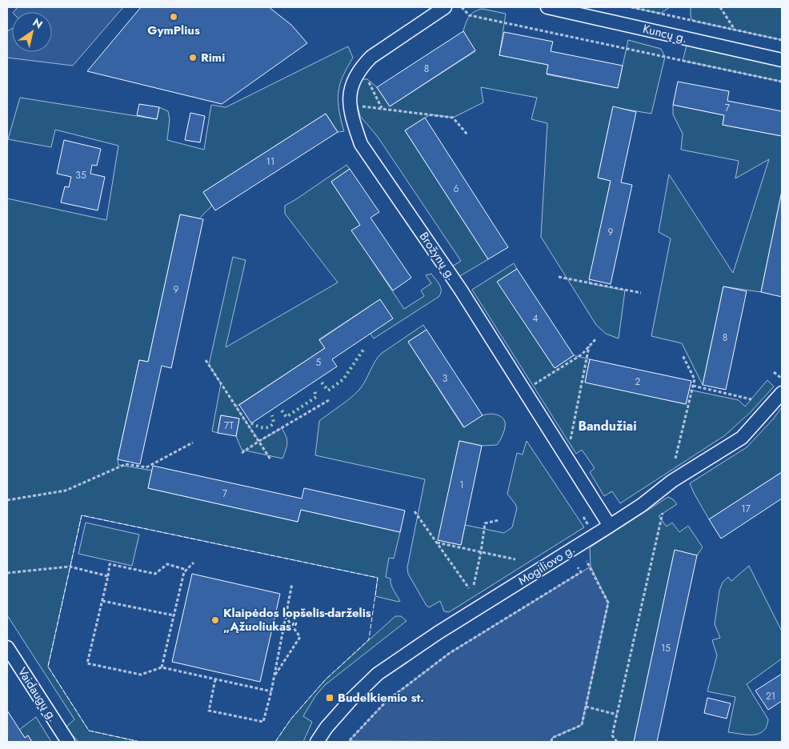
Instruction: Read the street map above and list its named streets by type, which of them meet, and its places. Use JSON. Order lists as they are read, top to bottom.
{
  "streets": {
    "street": [
      "Kuncų g.",
      "Brožynų g.",
      "Mogiliovo g.",
      "Vaidaugų g."
    ]
  },
  "crossings": [
    ["Brožynų g.", "Mogiliovo g."]
  ],
  "districts": ["Bandužiai"],
  "places": {
    "other": ["GymPlius", "Rimi", "Klaipėdos lopšelis-darželis „Ąžuoliukas“"],
    "transit": ["Budelkiemio st."]
  },
  "house_numbers": [
    "8",
    "7",
    "11",
    "35",
    "6",
    "9",
    "9",
    "4",
    "8",
    "5",
    "3",
    "2",
    "7T",
    "1",
    "7",
    "17",
    "15",
    "21"
  ],
  "north": "top right"
}
